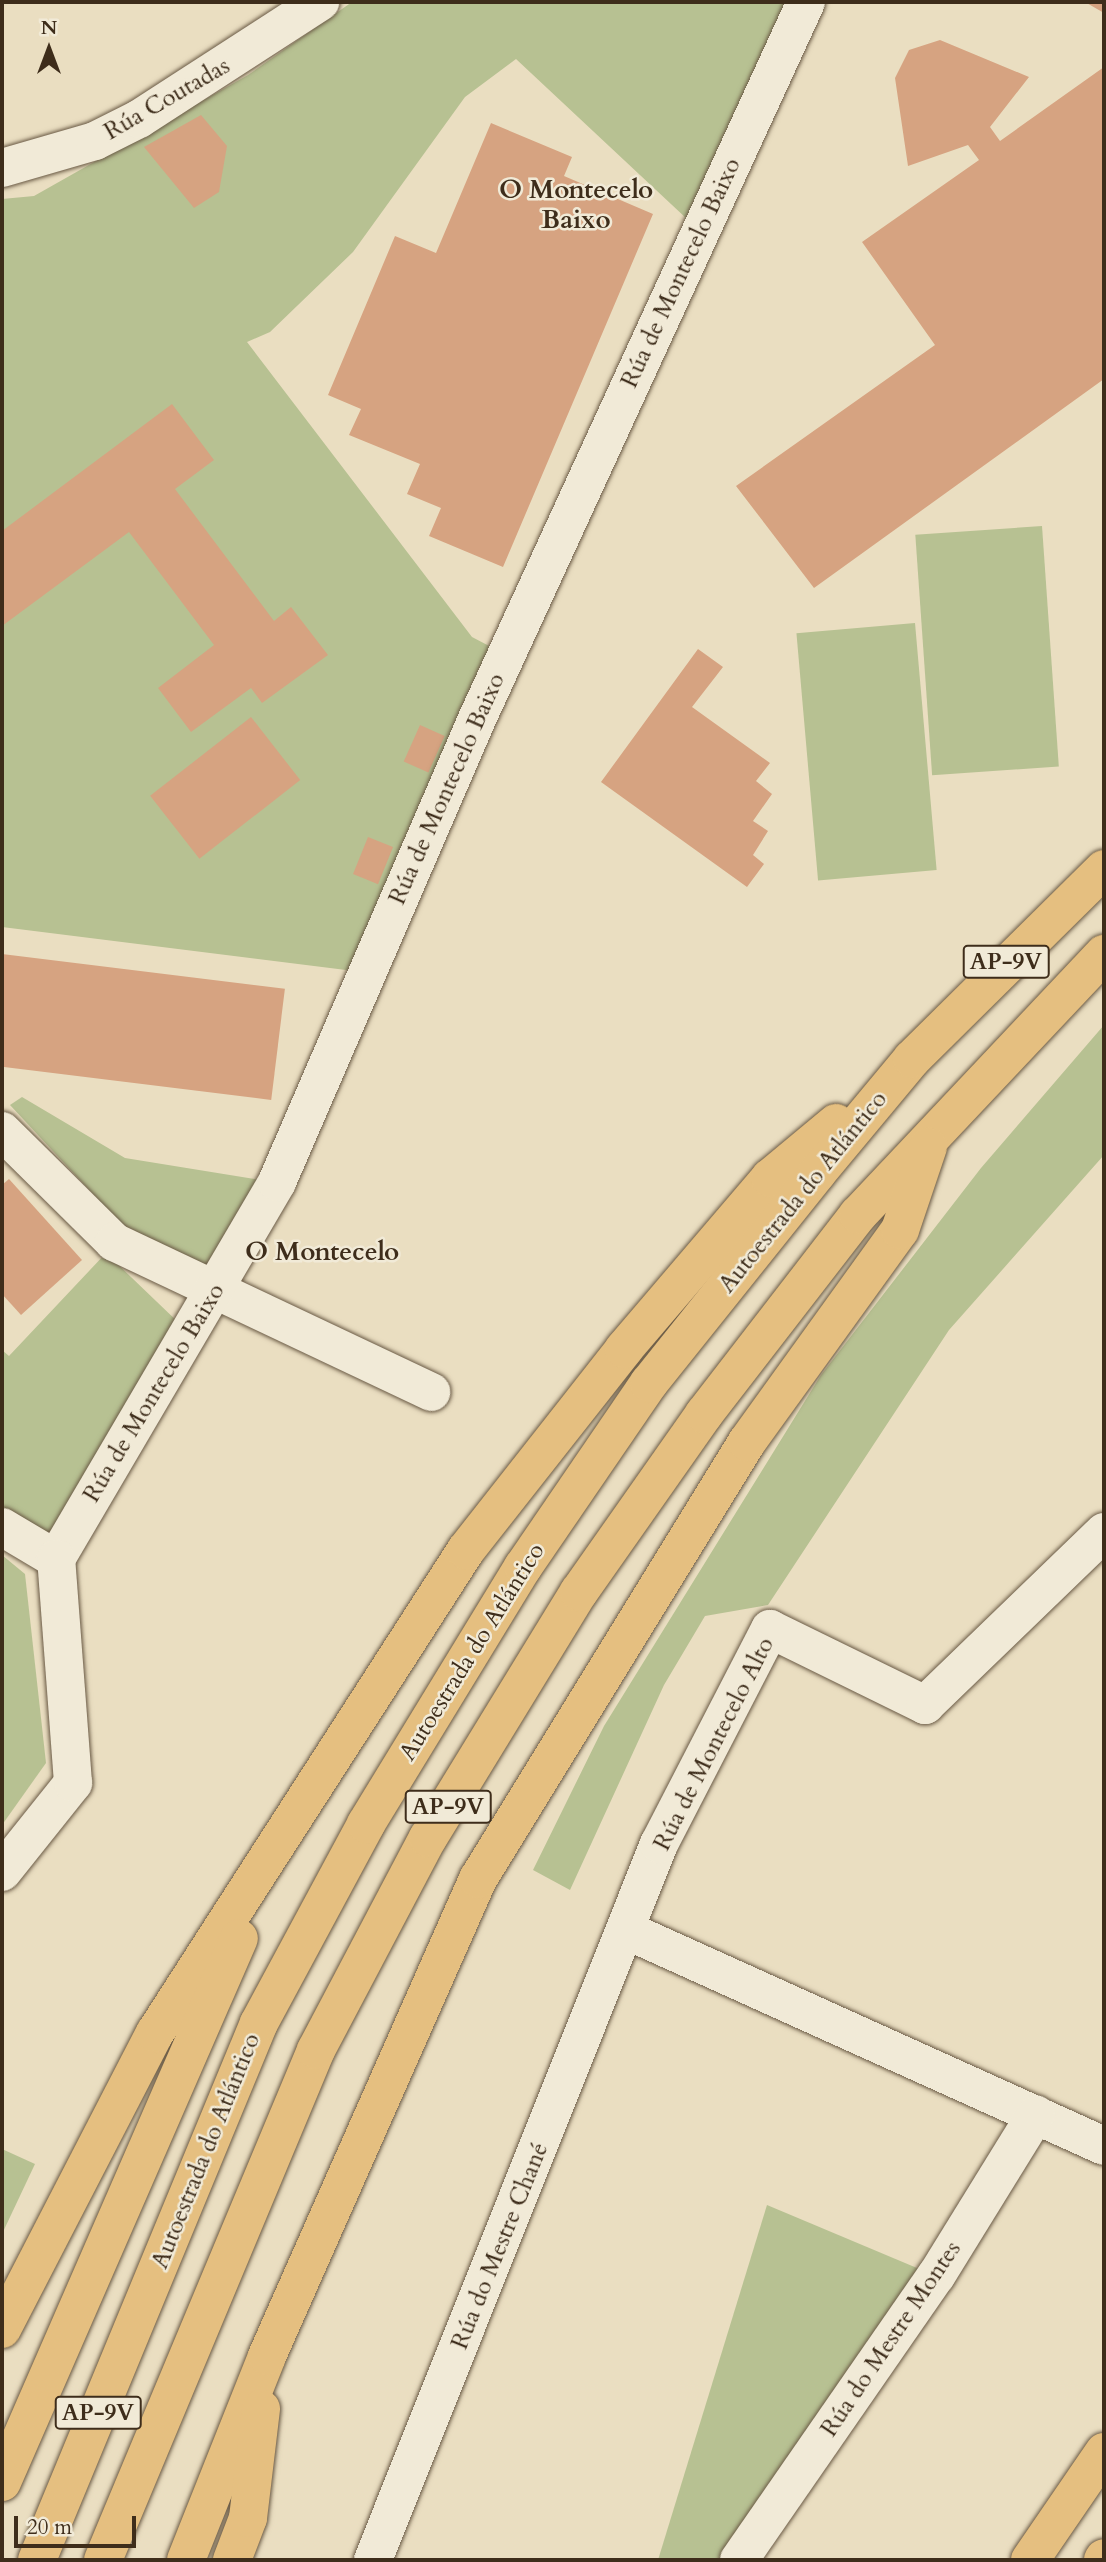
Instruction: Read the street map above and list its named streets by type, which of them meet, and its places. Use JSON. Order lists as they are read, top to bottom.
{
  "streets": {
    "main road": ["AP-9V", "Autoestrada do Atlántico"],
    "street": [
      "Rúa Coutadas",
      "Rúa de Montecelo Baixo",
      "Rúa de Montecelo Alto",
      "Rúa do Mestre Chané",
      "Rúa do Mestre Montes"
    ]
  },
  "crossings": [
    ["AP-9V", "Autoestrada do Atlántico"],
    ["Rúa de Montecelo Alto", "Rúa do Mestre Chané"]
  ],
  "districts": ["O Montecelo Baixo", "O Montecelo"],
  "scale_bar": "20 m",
  "north": "top"
}
